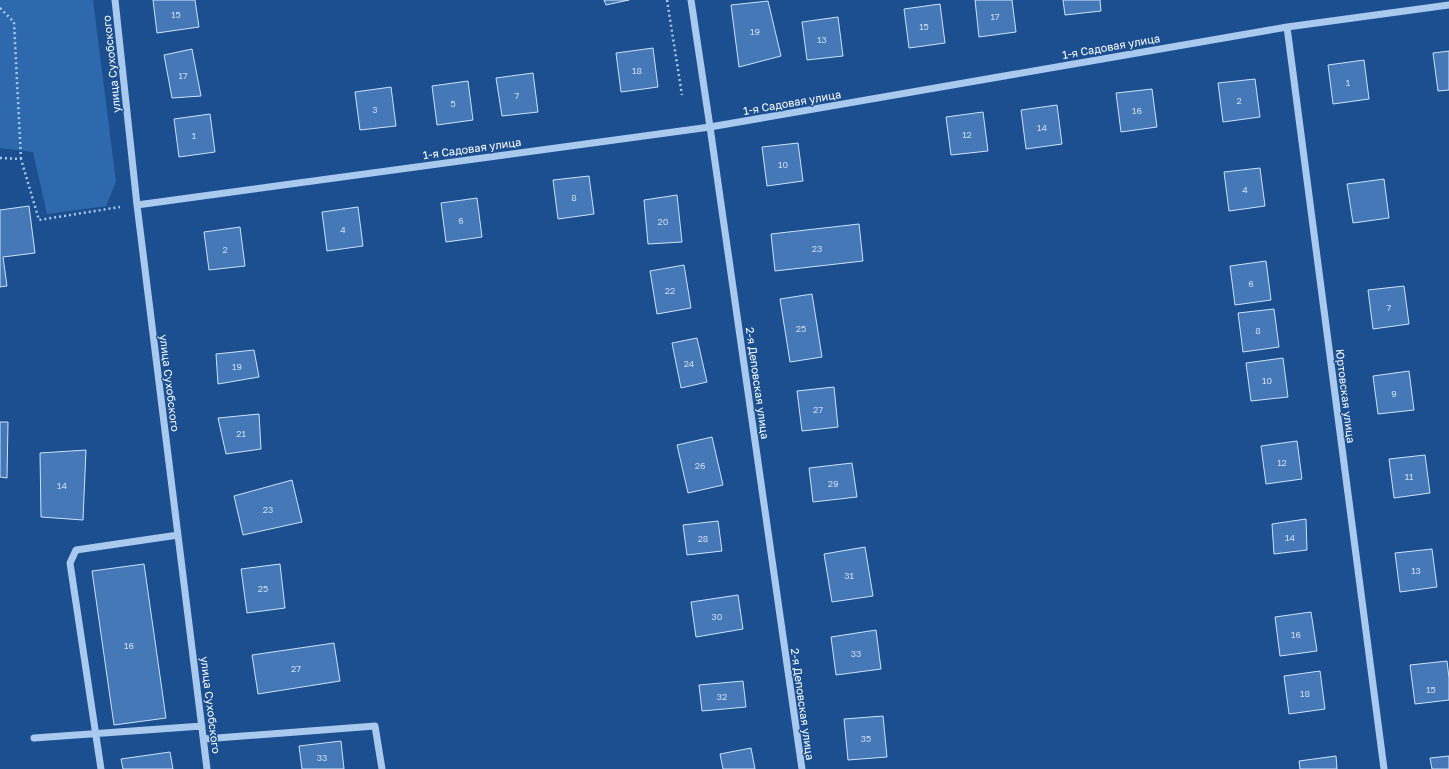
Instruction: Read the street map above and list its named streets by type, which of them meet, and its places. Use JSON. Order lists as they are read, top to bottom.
{
  "streets": {
    "street": [
      "1-я Садовая улица",
      "улица Сухобского",
      "2-я Деповская улица",
      "Юртовская улица"
    ]
  },
  "crossings": [
    ["1-я Садовая улица", "улица Сухобского"],
    ["1-я Садовая улица", "2-я Деповская улица"],
    ["1-я Садовая улица", "Юртовская улица"]
  ],
  "house_numbers": [
    "15",
    "17",
    "15",
    "19",
    "13",
    "18",
    "17",
    "1",
    "7",
    "2",
    "5",
    "3",
    "16",
    "14",
    "12",
    "1",
    "10",
    "4",
    "8",
    "6",
    "20",
    "4",
    "23",
    "2",
    "6",
    "22",
    "7",
    "25",
    "8",
    "24",
    "19",
    "10",
    "9",
    "27",
    "21",
    "12",
    "26",
    "11",
    "29",
    "14",
    "23",
    "14",
    "28",
    "13",
    "31",
    "25",
    "30",
    "16",
    "16",
    "33",
    "27",
    "15",
    "18",
    "32",
    "35",
    "33"
  ]
}
